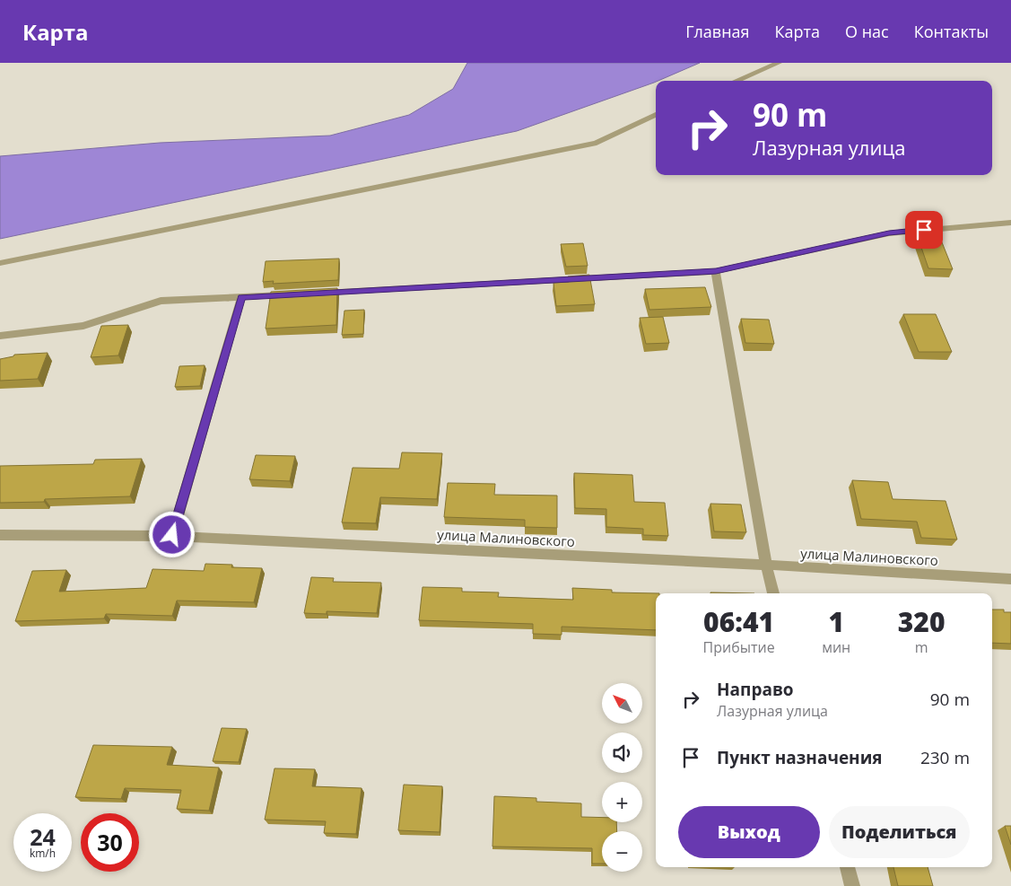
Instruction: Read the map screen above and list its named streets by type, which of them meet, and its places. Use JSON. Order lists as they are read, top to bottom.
{
  "streets": {
    "street": ["улица Малиновского"]
  },
  "north": "top left",
  "page": {
    "header": "Карта",
    "nav": [
      "Главная",
      "Карта",
      "О нас",
      "Контакты"
    ],
    "turn": ["90 m", "Лазурная улица"],
    "eta": [
      "06:41",
      "Прибытие",
      "1",
      "мин",
      "320",
      "m"
    ],
    "list": [
      {
        "name": "Направо",
        "note": "Лазурная улица",
        "value": "90 m"
      },
      {
        "name": "Пункт назначения",
        "value": "230 m"
      }
    ],
    "map_buttons": ["+", "−"],
    "buttons": ["Выход", "Поделиться"],
    "speed": "24 km/h",
    "limit": "30"
  }
}
